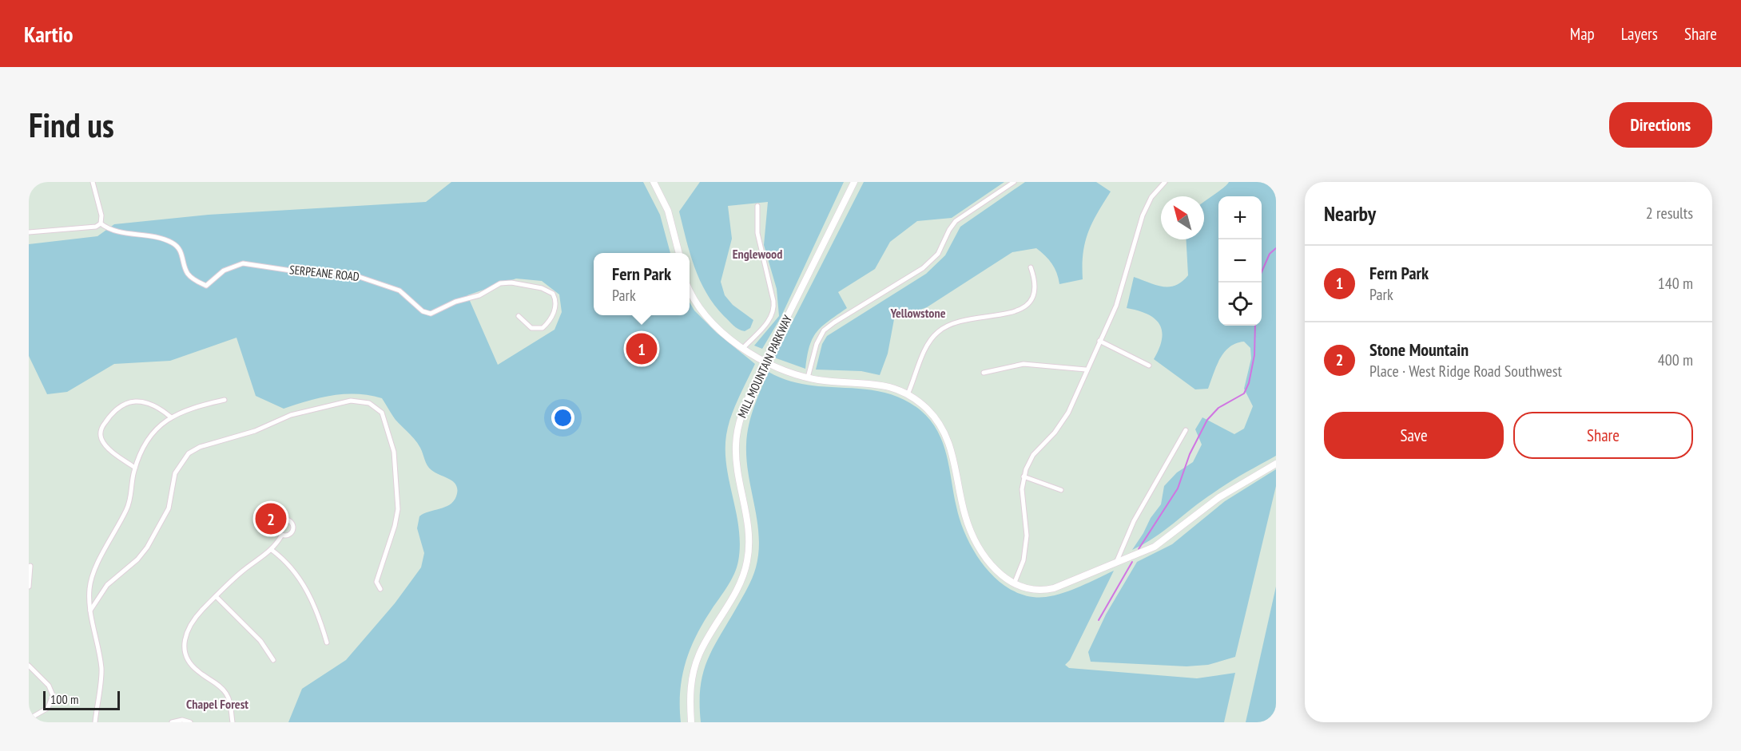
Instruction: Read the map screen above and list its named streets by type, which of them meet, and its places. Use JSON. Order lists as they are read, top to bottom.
{
  "streets": {
    "street": ["SERPEANE ROAD", "MILL MOUNTAIN PARKWAY"]
  },
  "districts": ["Englewood", "Yellowstone", "Chapel Forest"],
  "scale_bar": "100 m",
  "north": "top left",
  "page": {
    "header": "Kartio",
    "nav": ["Map", "Layers", "Share"],
    "buttons": [
      "Directions",
      ["Save", "Share"]
    ],
    "title": "Find us",
    "heading": ["Nearby", "2 results"],
    "map_buttons": ["+", "−"],
    "list": [
      {
        "mark": "1",
        "name": "Fern Park",
        "note": "Park",
        "value": "140 m"
      },
      {
        "mark": "2",
        "name": "Stone Mountain",
        "note": "Place · West Ridge Road Southwest",
        "value": "400 m"
      }
    ],
    "popup": ["Fern Park", "Park"],
    "pins": ["1", "2"],
    "scale": "100 m"
  }
}
